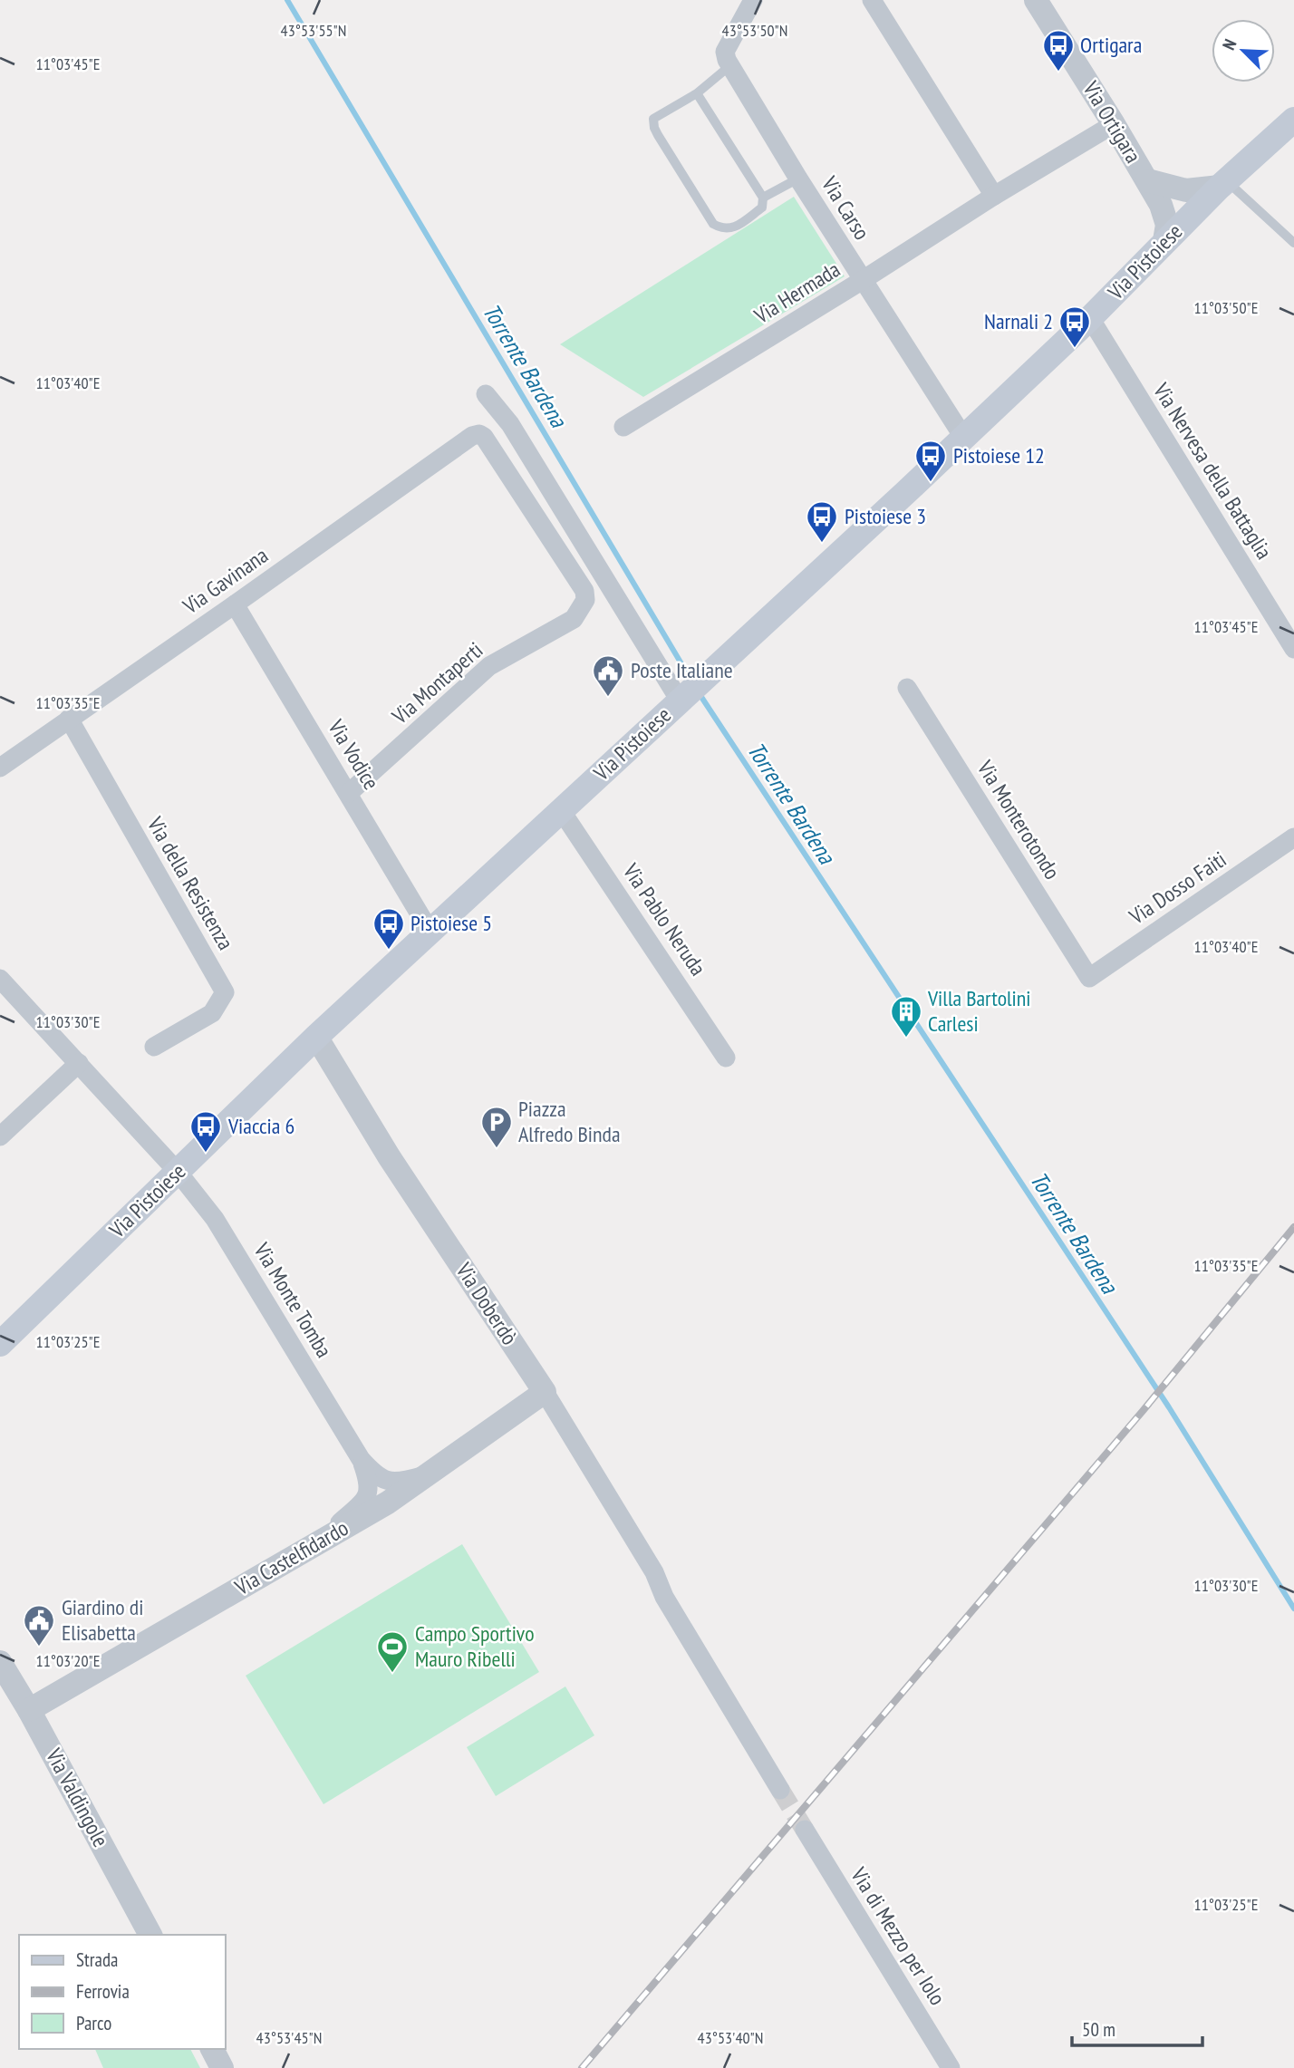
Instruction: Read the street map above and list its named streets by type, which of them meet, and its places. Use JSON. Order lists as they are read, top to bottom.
{
  "streets": {
    "main road": ["Via Pistoiese"],
    "street": [
      "Via Ortigara",
      "Via Carso",
      "Via Hermada",
      "Via Nervesa della Battaglia",
      "Via Gavinana",
      "Via Montaperti",
      "Via Vodice",
      "Via Monterotondo",
      "Via della Resistenza",
      "Via Dosso Faiti",
      "Via Pablo Neruda",
      "Via Monte Tomba",
      "Via Doberdò",
      "Via Castelfidardo",
      "Via Valdingole",
      "Via di Mezzo per Iolo"
    ]
  },
  "crossings": [
    ["Via Ortigara", "Via Pistoiese"],
    ["Via Ortigara", "Via Hermada"],
    ["Via Carso", "Via Pistoiese"],
    ["Via Carso", "Via Hermada"],
    ["Via Pistoiese", "Via Nervesa della Battaglia"],
    ["Via Pistoiese", "Via Vodice"],
    ["Via Pistoiese", "Via Pablo Neruda"],
    ["Via Pistoiese", "Via Monte Tomba"],
    ["Via Pistoiese", "Via Doberdò"],
    ["Via Gavinana", "Via Montaperti"],
    ["Via Gavinana", "Via Vodice"],
    ["Via Gavinana", "Via della Resistenza"],
    ["Via Montaperti", "Via Vodice"],
    ["Via Monterotondo", "Via Dosso Faiti"],
    ["Via Monte Tomba", "Via Castelfidardo"],
    ["Via Doberdò", "Via Castelfidardo"],
    ["Via Castelfidardo", "Via Valdingole"]
  ],
  "water": ["Torrente Bardena"],
  "places": {
    "bus stop": [
      "Ortigara",
      "Narnali 2",
      "Pistoiese 12",
      "Pistoiese 3",
      "Pistoiese 5",
      "Viaccia 6"
    ],
    "public building": ["Poste Italiane", "Giardino di Elisabetta"],
    "building": ["Villa Bartolini Carlesi"],
    "parking": ["Piazza Alfredo Binda"],
    "sports": ["Campo Sportivo Mauro Ribelli"]
  },
  "legend": ["Strada", "Ferrovia", "Parco"],
  "scale_bar": "50 m",
  "north": "top left",
  "coordinates": [
    "43°53'55\"N",
    "43°53'50\"N",
    "11°03'45\"E",
    "11°03'50\"E",
    "11°03'40\"E",
    "11°03'35\"E",
    "11°03'30\"E",
    "11°03'25\"E",
    "11°03'20\"E",
    "43°53'45\"N",
    "43°53'40\"N"
  ]
}
